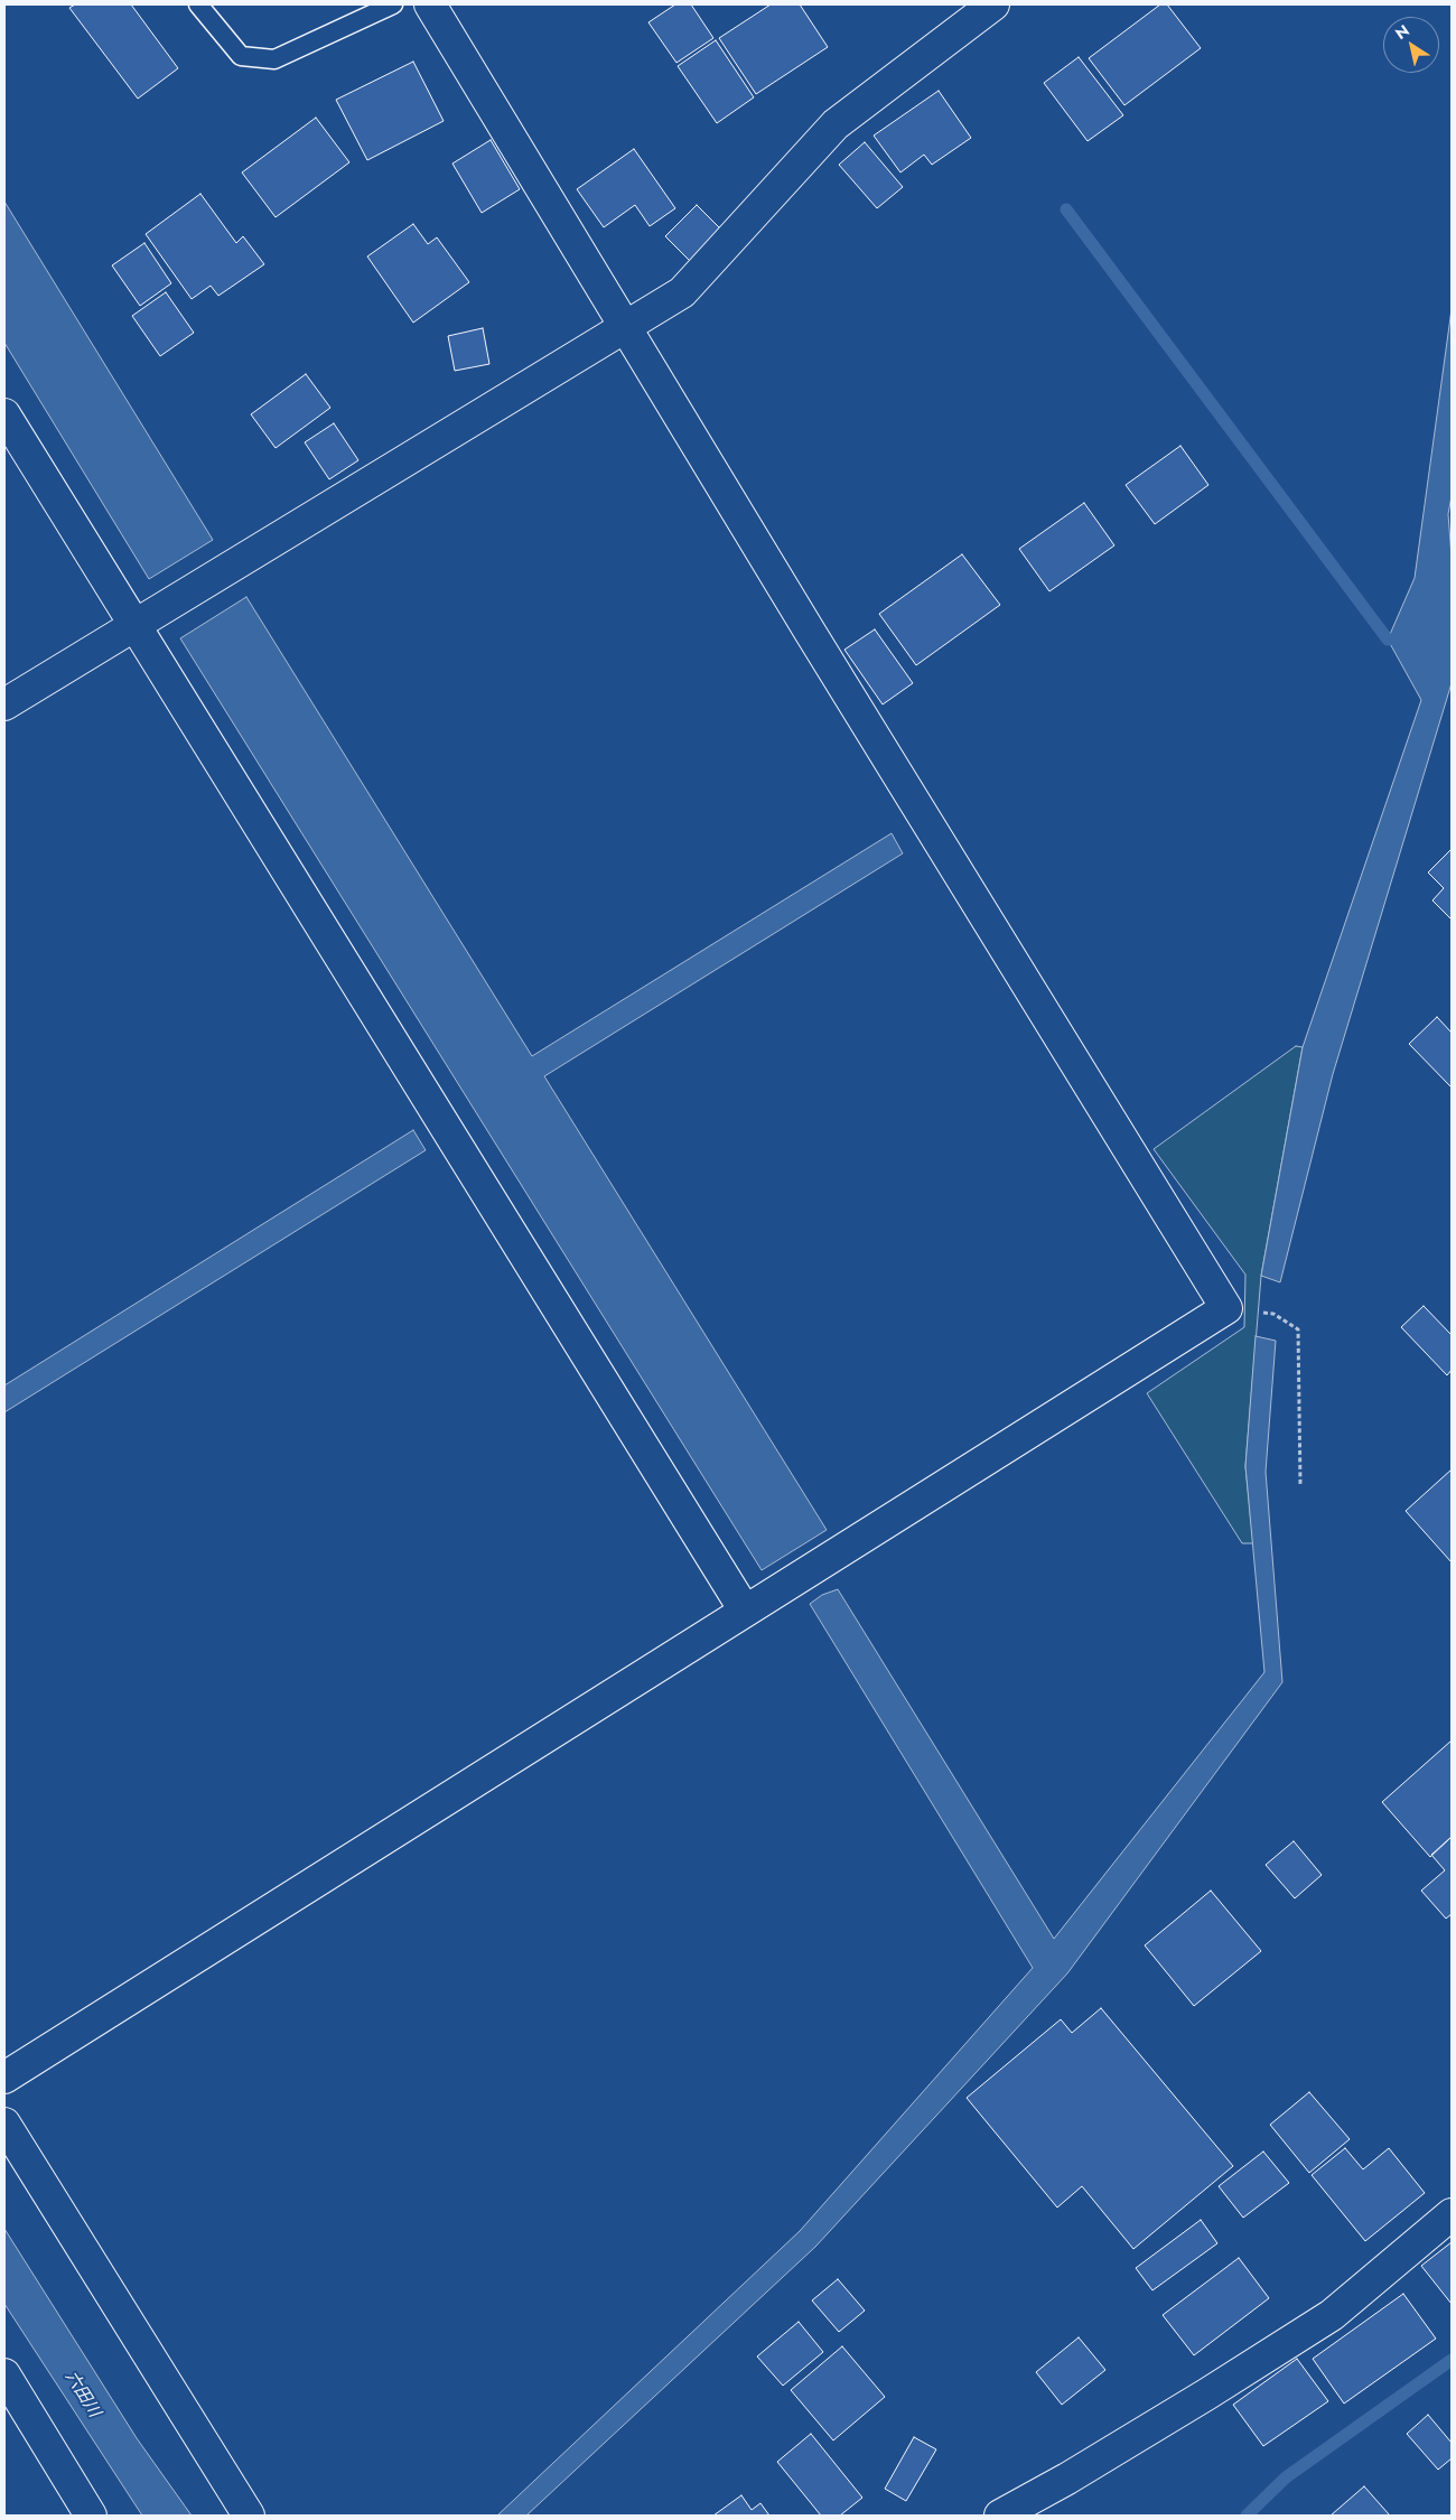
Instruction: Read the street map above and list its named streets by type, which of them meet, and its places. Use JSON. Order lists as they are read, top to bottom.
{
  "water": ["六田川"],
  "north": "top left"
}
